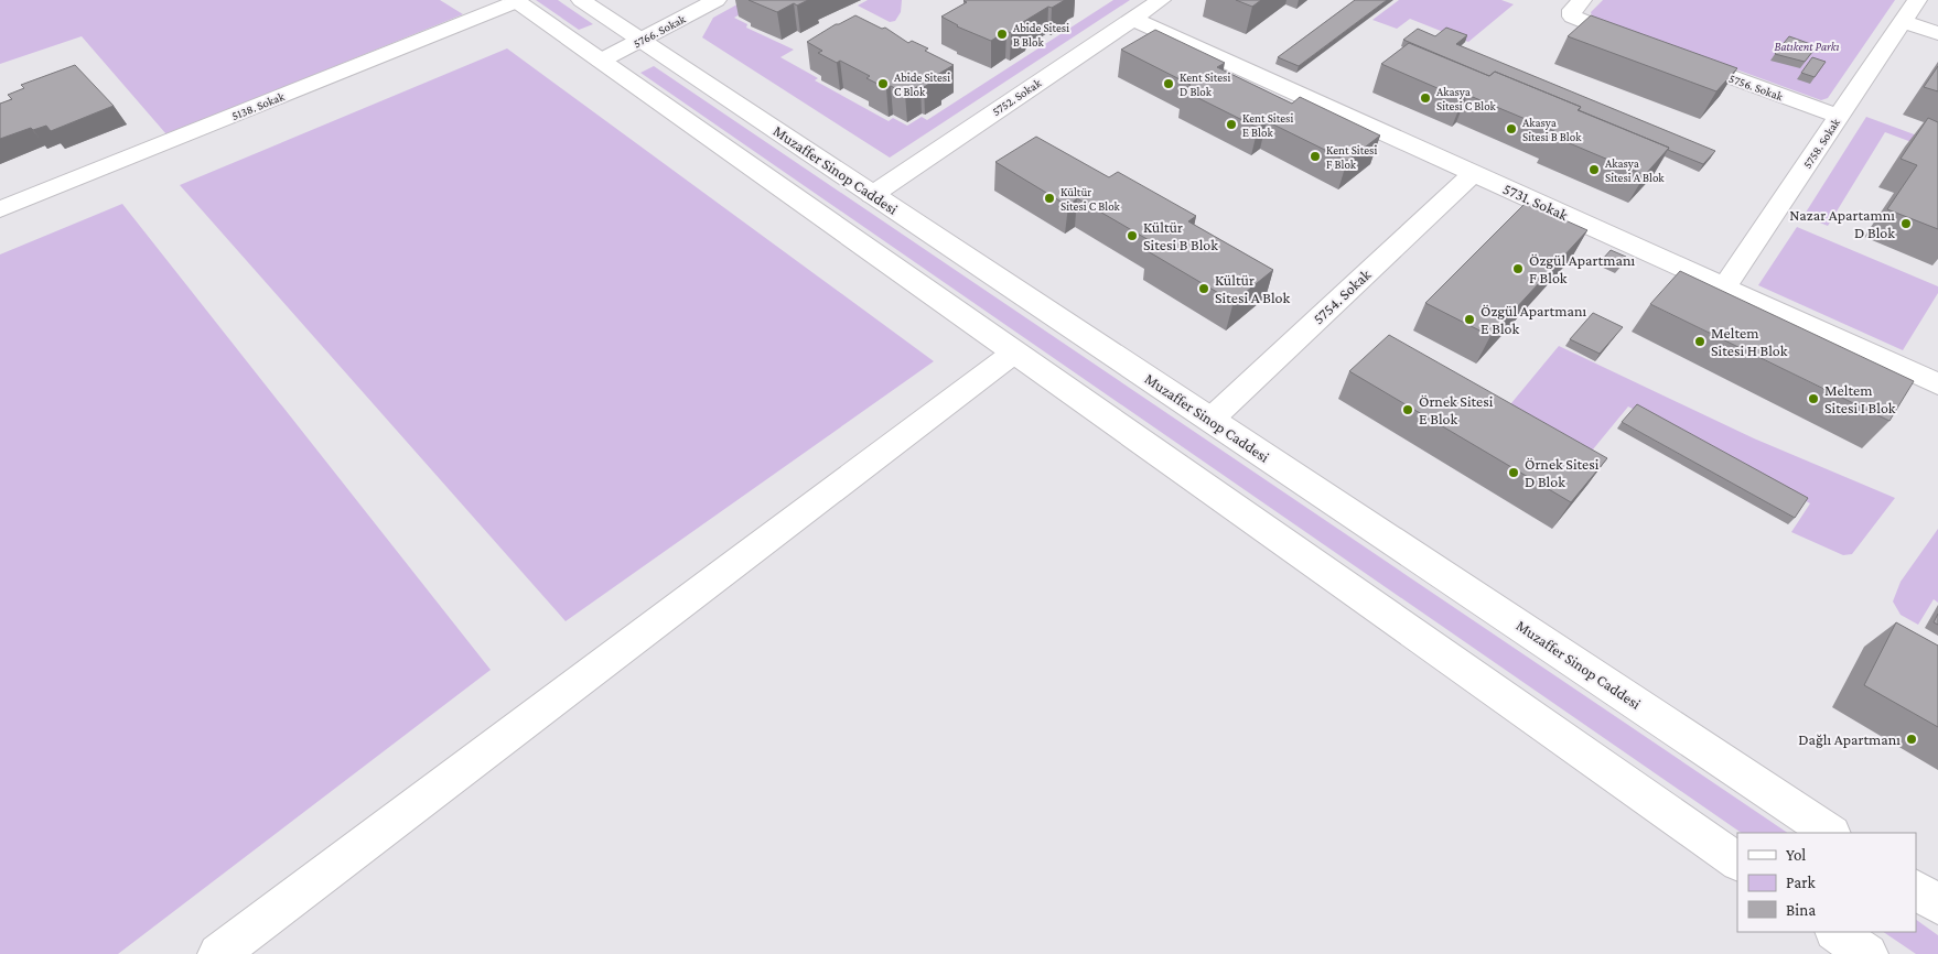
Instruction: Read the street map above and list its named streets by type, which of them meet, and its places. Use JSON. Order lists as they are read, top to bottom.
{
  "streets": {
    "street": [
      "5766. Sokak",
      "5756. Sokak",
      "5752. Sokak",
      "5138. Sokak",
      "5758. Sokak",
      "Muzaffer Sinop Caddesi",
      "5731. Sokak",
      "5754. Sokak"
    ]
  },
  "crossings": [
    ["5766. Sokak", "Muzaffer Sinop Caddesi"],
    ["5756. Sokak", "5758. Sokak"],
    ["5752. Sokak", "Muzaffer Sinop Caddesi"],
    ["5752. Sokak", "5731. Sokak"],
    ["5758. Sokak", "5731. Sokak"],
    ["Muzaffer Sinop Caddesi", "5754. Sokak"],
    ["5731. Sokak", "5754. Sokak"]
  ],
  "parks": ["Batıkent Parkı"],
  "places": [
    "Abide Sitesi B Blok",
    "Abide Sitesi C Blok",
    "Kent Sitesi D Blok",
    "Akasya Sitesi C Blok",
    "Kent Sitesi E Blok",
    "Akasya Sitesi B Blok",
    "Kent Sitesi F Blok",
    "Akasya Sitesi A Blok",
    "Kültür Sitesi C Blok",
    "Nazar Apartamnı D Blok",
    "Kültür Sitesi B Blok",
    "Özgül Apartmanı F Blok",
    "Kültür Sitesi A Blok",
    "Özgül Apartmanı E Blok",
    "Meltem Sitesi H Blok",
    "Meltem Sitesi I Blok",
    "Örnek Sitesi E Blok",
    "Örnek Sitesi D Blok",
    "Dağlı Apartmanı"
  ],
  "legend": ["Yol", "Park", "Bina"]
}
